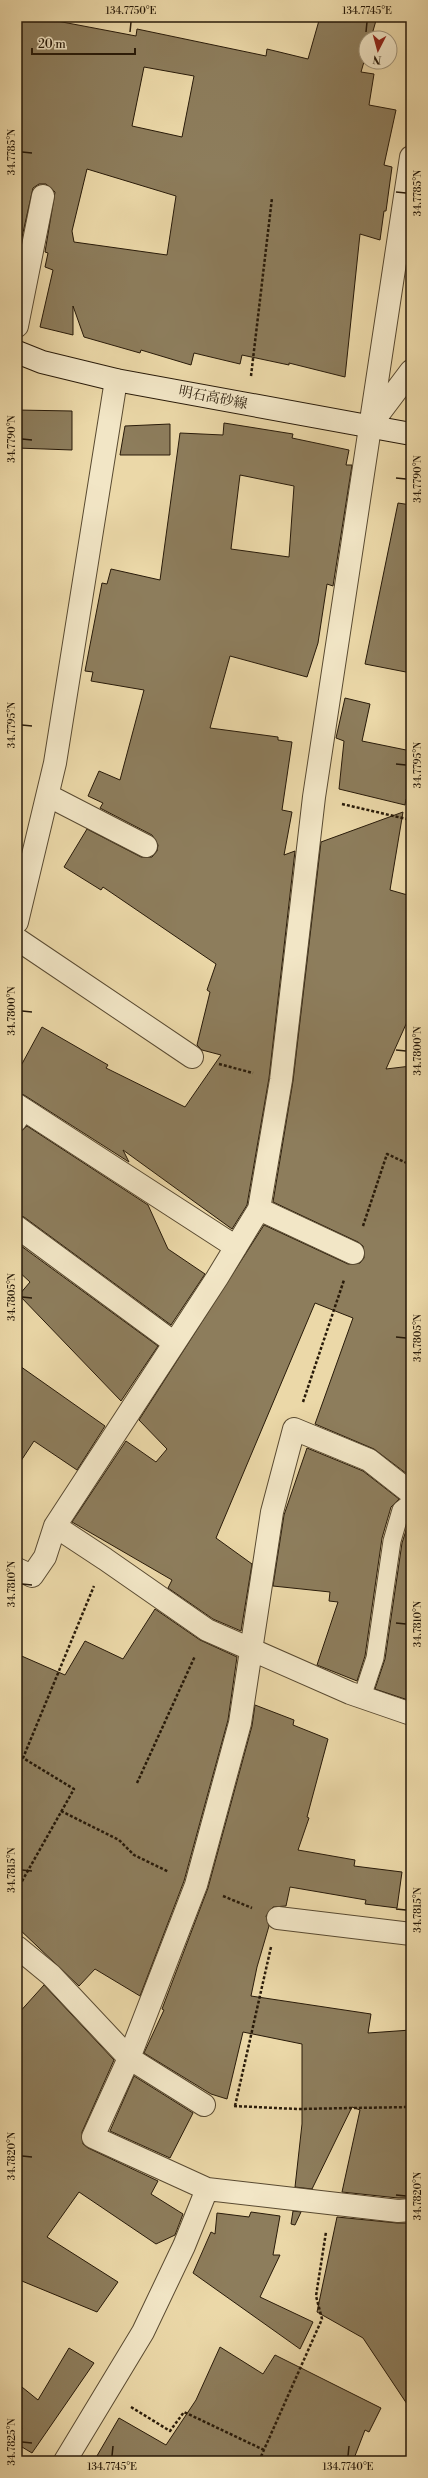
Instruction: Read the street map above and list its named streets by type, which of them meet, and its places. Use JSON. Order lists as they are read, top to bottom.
{
  "streets": {
    "street": ["明石高砂線"]
  },
  "scale_bar": "20 m",
  "north": "bottom",
  "coordinates": [
    "134.7750°E",
    "134.7745°E",
    "34.7785°N",
    "34.7790°N",
    "34.7795°N",
    "34.7800°N",
    "34.7805°N",
    "34.7810°N",
    "34.7815°N",
    "34.7820°N",
    "34.7825°N",
    "134.7740°E"
  ]
}
